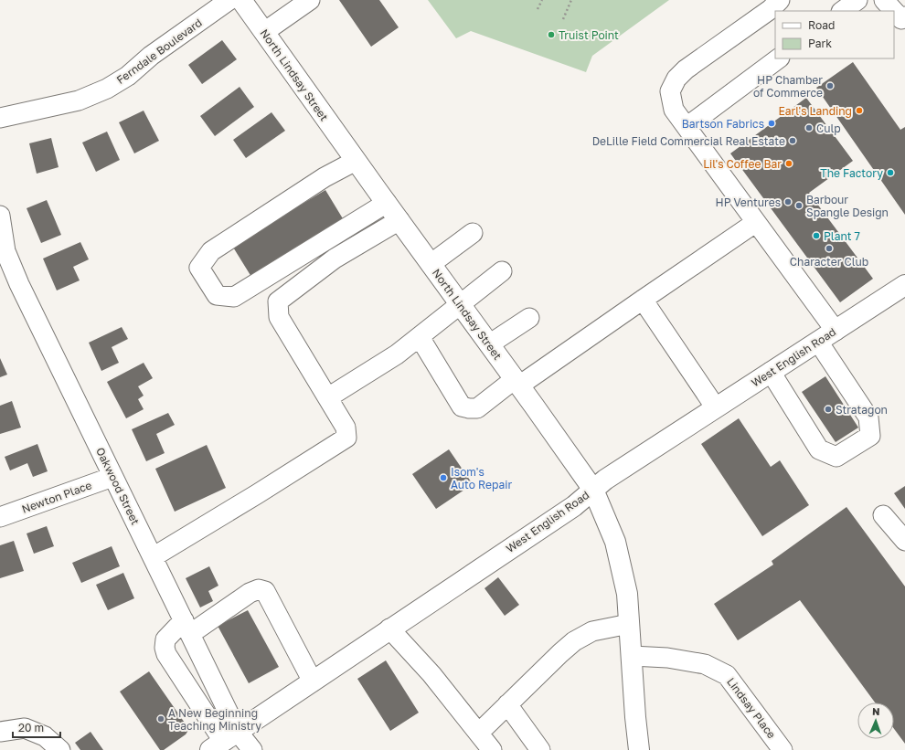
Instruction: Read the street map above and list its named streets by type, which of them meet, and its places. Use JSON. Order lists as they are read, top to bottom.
{
  "streets": {
    "main road": ["North Lindsay Street", "West English Road"],
    "street": [
      "Ferndale Boulevard",
      "Oakwood Street",
      "Newton Place",
      "Lindsay Place"
    ]
  },
  "crossings": [
    ["North Lindsay Street", "West English Road"],
    ["North Lindsay Street", "Lindsay Place"],
    ["West English Road", "Oakwood Street"],
    ["Oakwood Street", "Newton Place"]
  ],
  "places": [
    "Truist Point",
    "HP Chamber of Commerce",
    "Earl's Landing",
    "Bartson Fabrics",
    "Culp",
    "DeLille Field Commercial Real Estate",
    "Lil's Coffee Bar",
    "The Factory",
    "HP Ventures",
    "Barbour Spangle Design",
    "Plant 7",
    "Character Club",
    "Stratagon",
    "Isom's Auto Repair",
    "A New Beginning Teaching Ministry"
  ],
  "legend": ["Road", "Park"],
  "scale_bar": "20 m",
  "north": "top"
}
